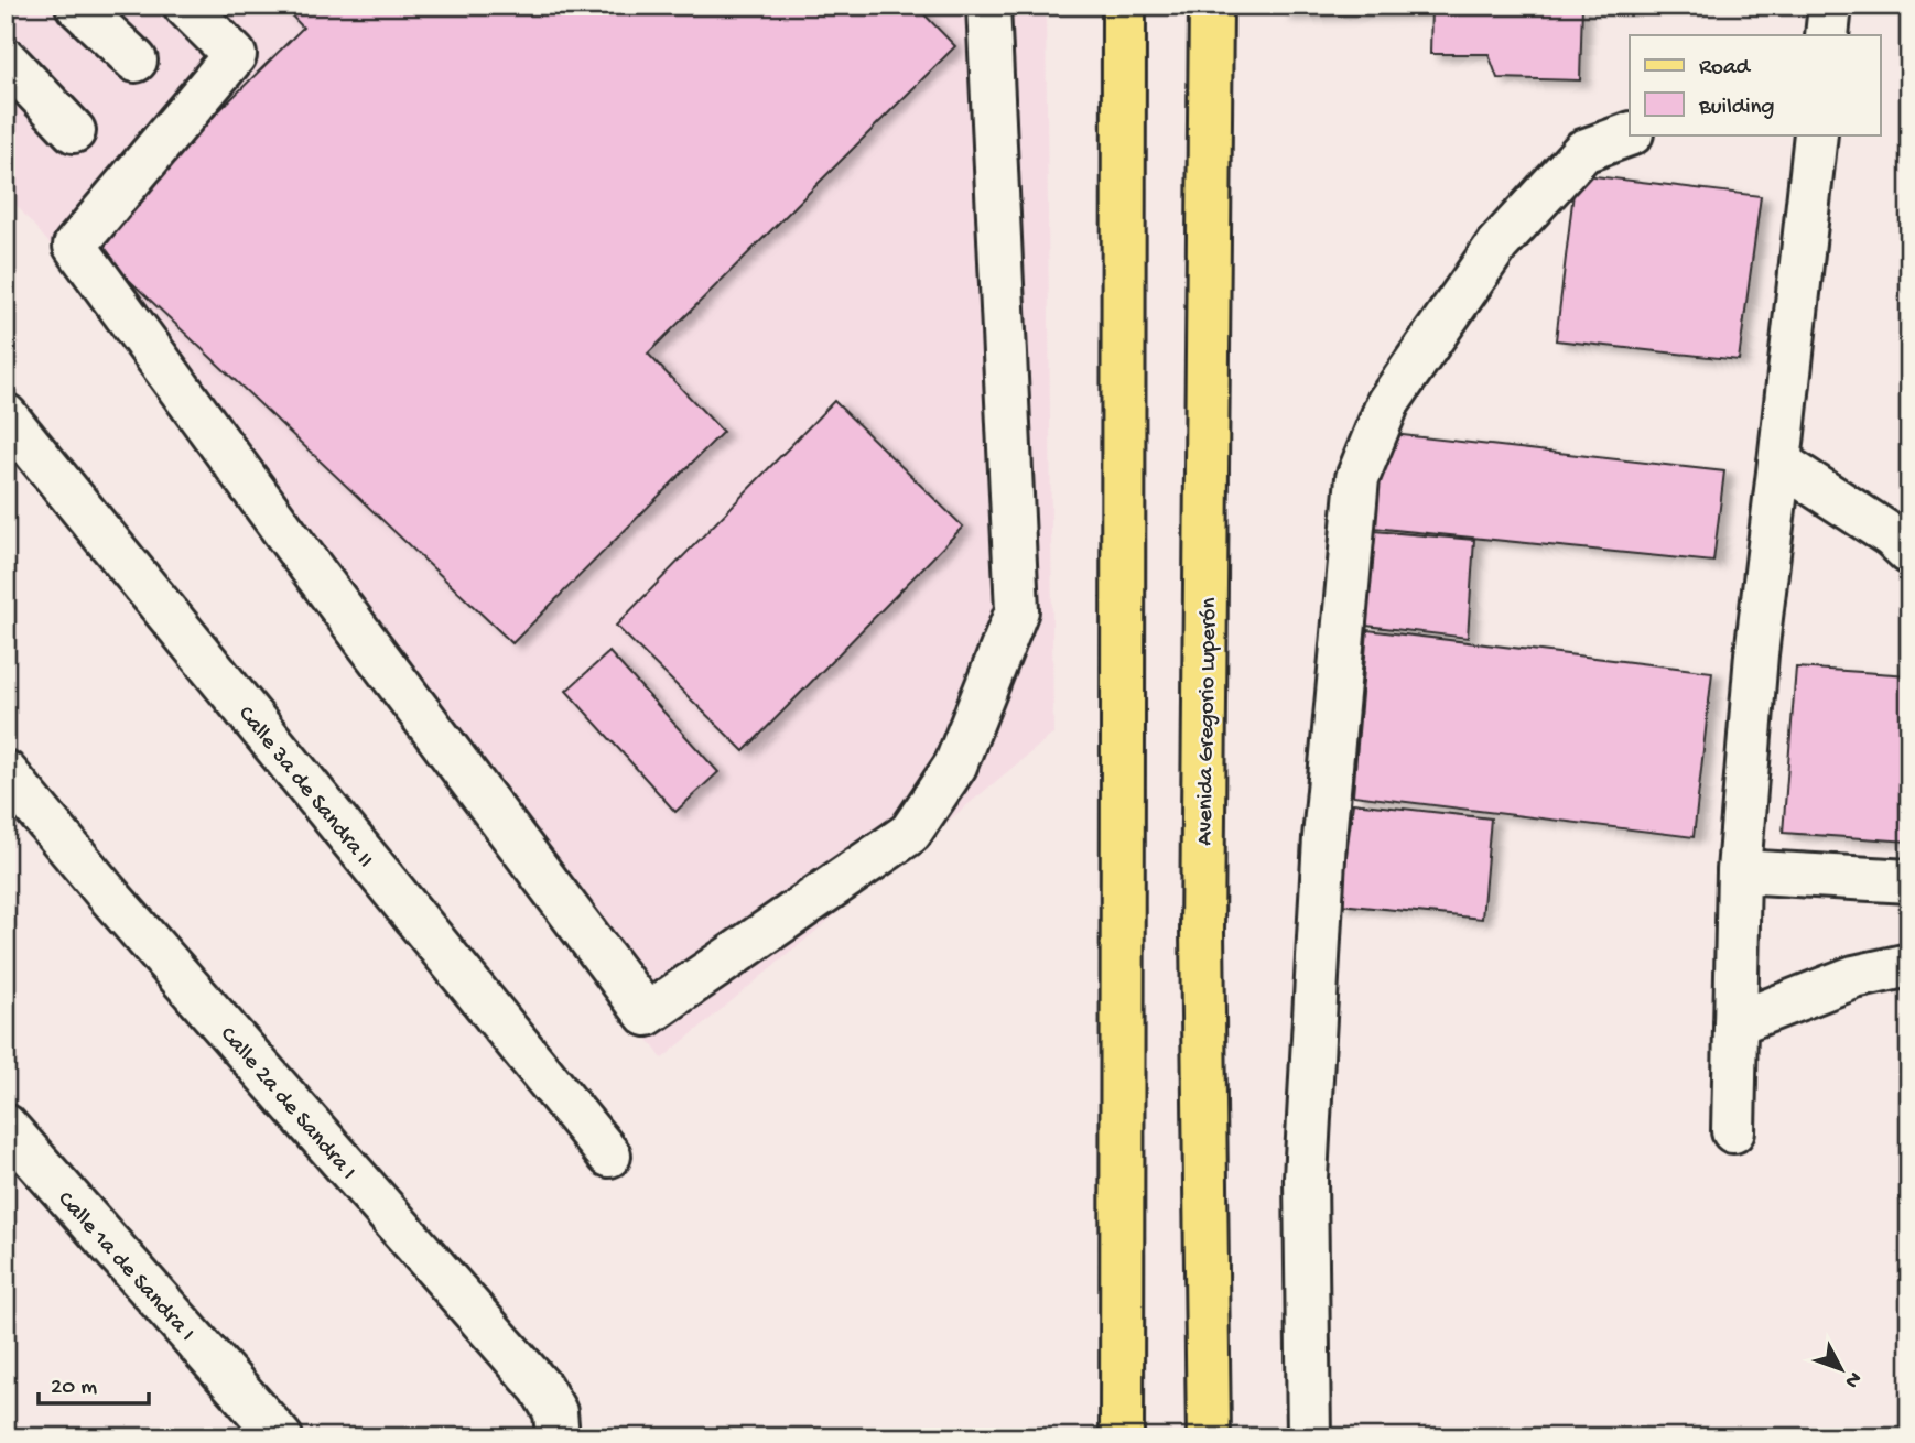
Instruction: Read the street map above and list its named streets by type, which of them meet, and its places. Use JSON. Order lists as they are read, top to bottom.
{
  "streets": {
    "main road": ["Avenida Gregorio Luperón"],
    "street": ["Calle 3a de Sandra II", "Calle 2a de Sandra I", "Calle 1a de Sandra I"]
  },
  "legend": ["Road", "Building"],
  "scale_bar": "20 m",
  "north": "bottom right"
}
